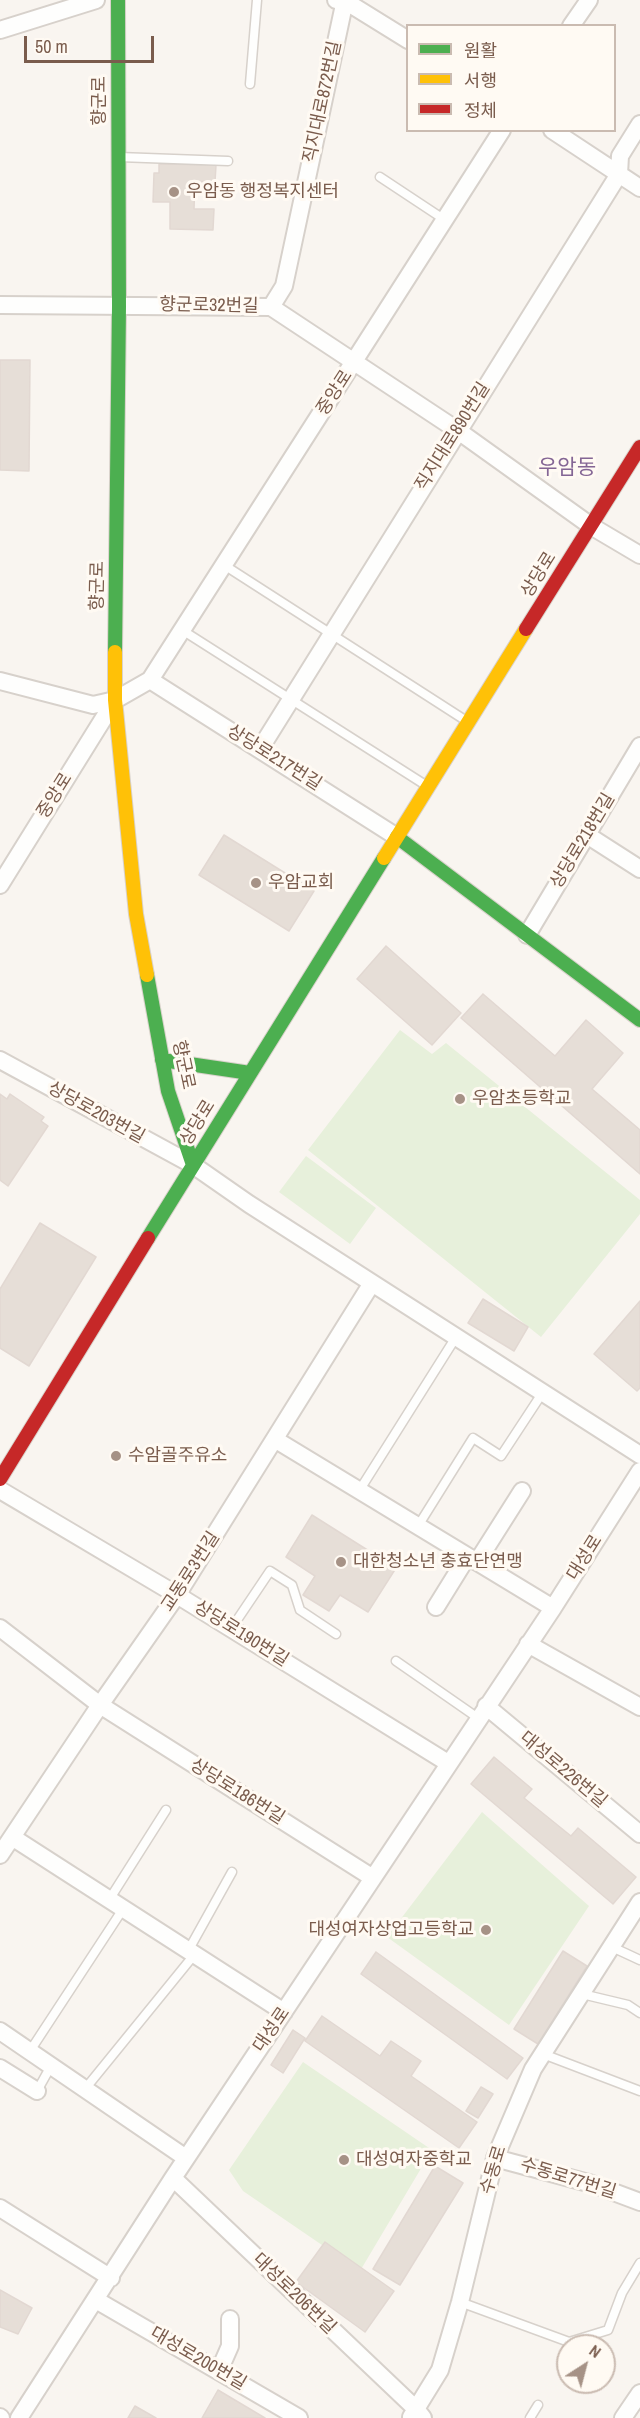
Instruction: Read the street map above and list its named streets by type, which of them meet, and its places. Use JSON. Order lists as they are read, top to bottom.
{
  "streets": {
    "street": [
      "향군로",
      "직지대로872번길",
      "향군로32번길",
      "중앙로",
      "직지대로890번길",
      "상당로",
      "상당로217번길",
      "상당로218번길",
      "상당로203번길",
      "대성로",
      "교동로3번길",
      "상당로190번길",
      "대성로226번길",
      "상당로186번길",
      "수동로",
      "수동로77번길",
      "대성로206번길",
      "대성로200번길"
    ]
  },
  "crossings": [
    ["향군로", "향군로32번길"],
    ["향군로", "중앙로"],
    ["향군로", "상당로"],
    ["향군로", "상당로203번길"],
    ["직지대로872번길", "향군로32번길"],
    ["향군로32번길", "중앙로"],
    ["향군로32번길", "직지대로890번길"],
    ["향군로32번길", "상당로"],
    ["중앙로", "상당로217번길"],
    ["직지대로890번길", "상당로217번길"],
    ["상당로", "상당로217번길"],
    ["상당로", "상당로203번길"],
    ["상당로203번길", "교동로3번길"],
    ["대성로", "상당로190번길"],
    ["대성로", "대성로226번길"],
    ["대성로", "상당로186번길"],
    ["대성로", "대성로206번길"],
    ["대성로", "대성로200번길"],
    ["교동로3번길", "상당로190번길"],
    ["교동로3번길", "상당로186번길"],
    ["수동로", "수동로77번길"],
    ["수동로", "대성로206번길"]
  ],
  "districts": ["우암동"],
  "places": [
    "우암동 행정복지센터",
    "우암교회",
    "우암초등학교",
    "수암골주유소",
    "대한청소년 충효단연맹",
    "대성여자상업고등학교",
    "대성여자중학교"
  ],
  "legend": ["원활", "서행", "정체"],
  "scale_bar": "50 m",
  "north": "top right"
}
